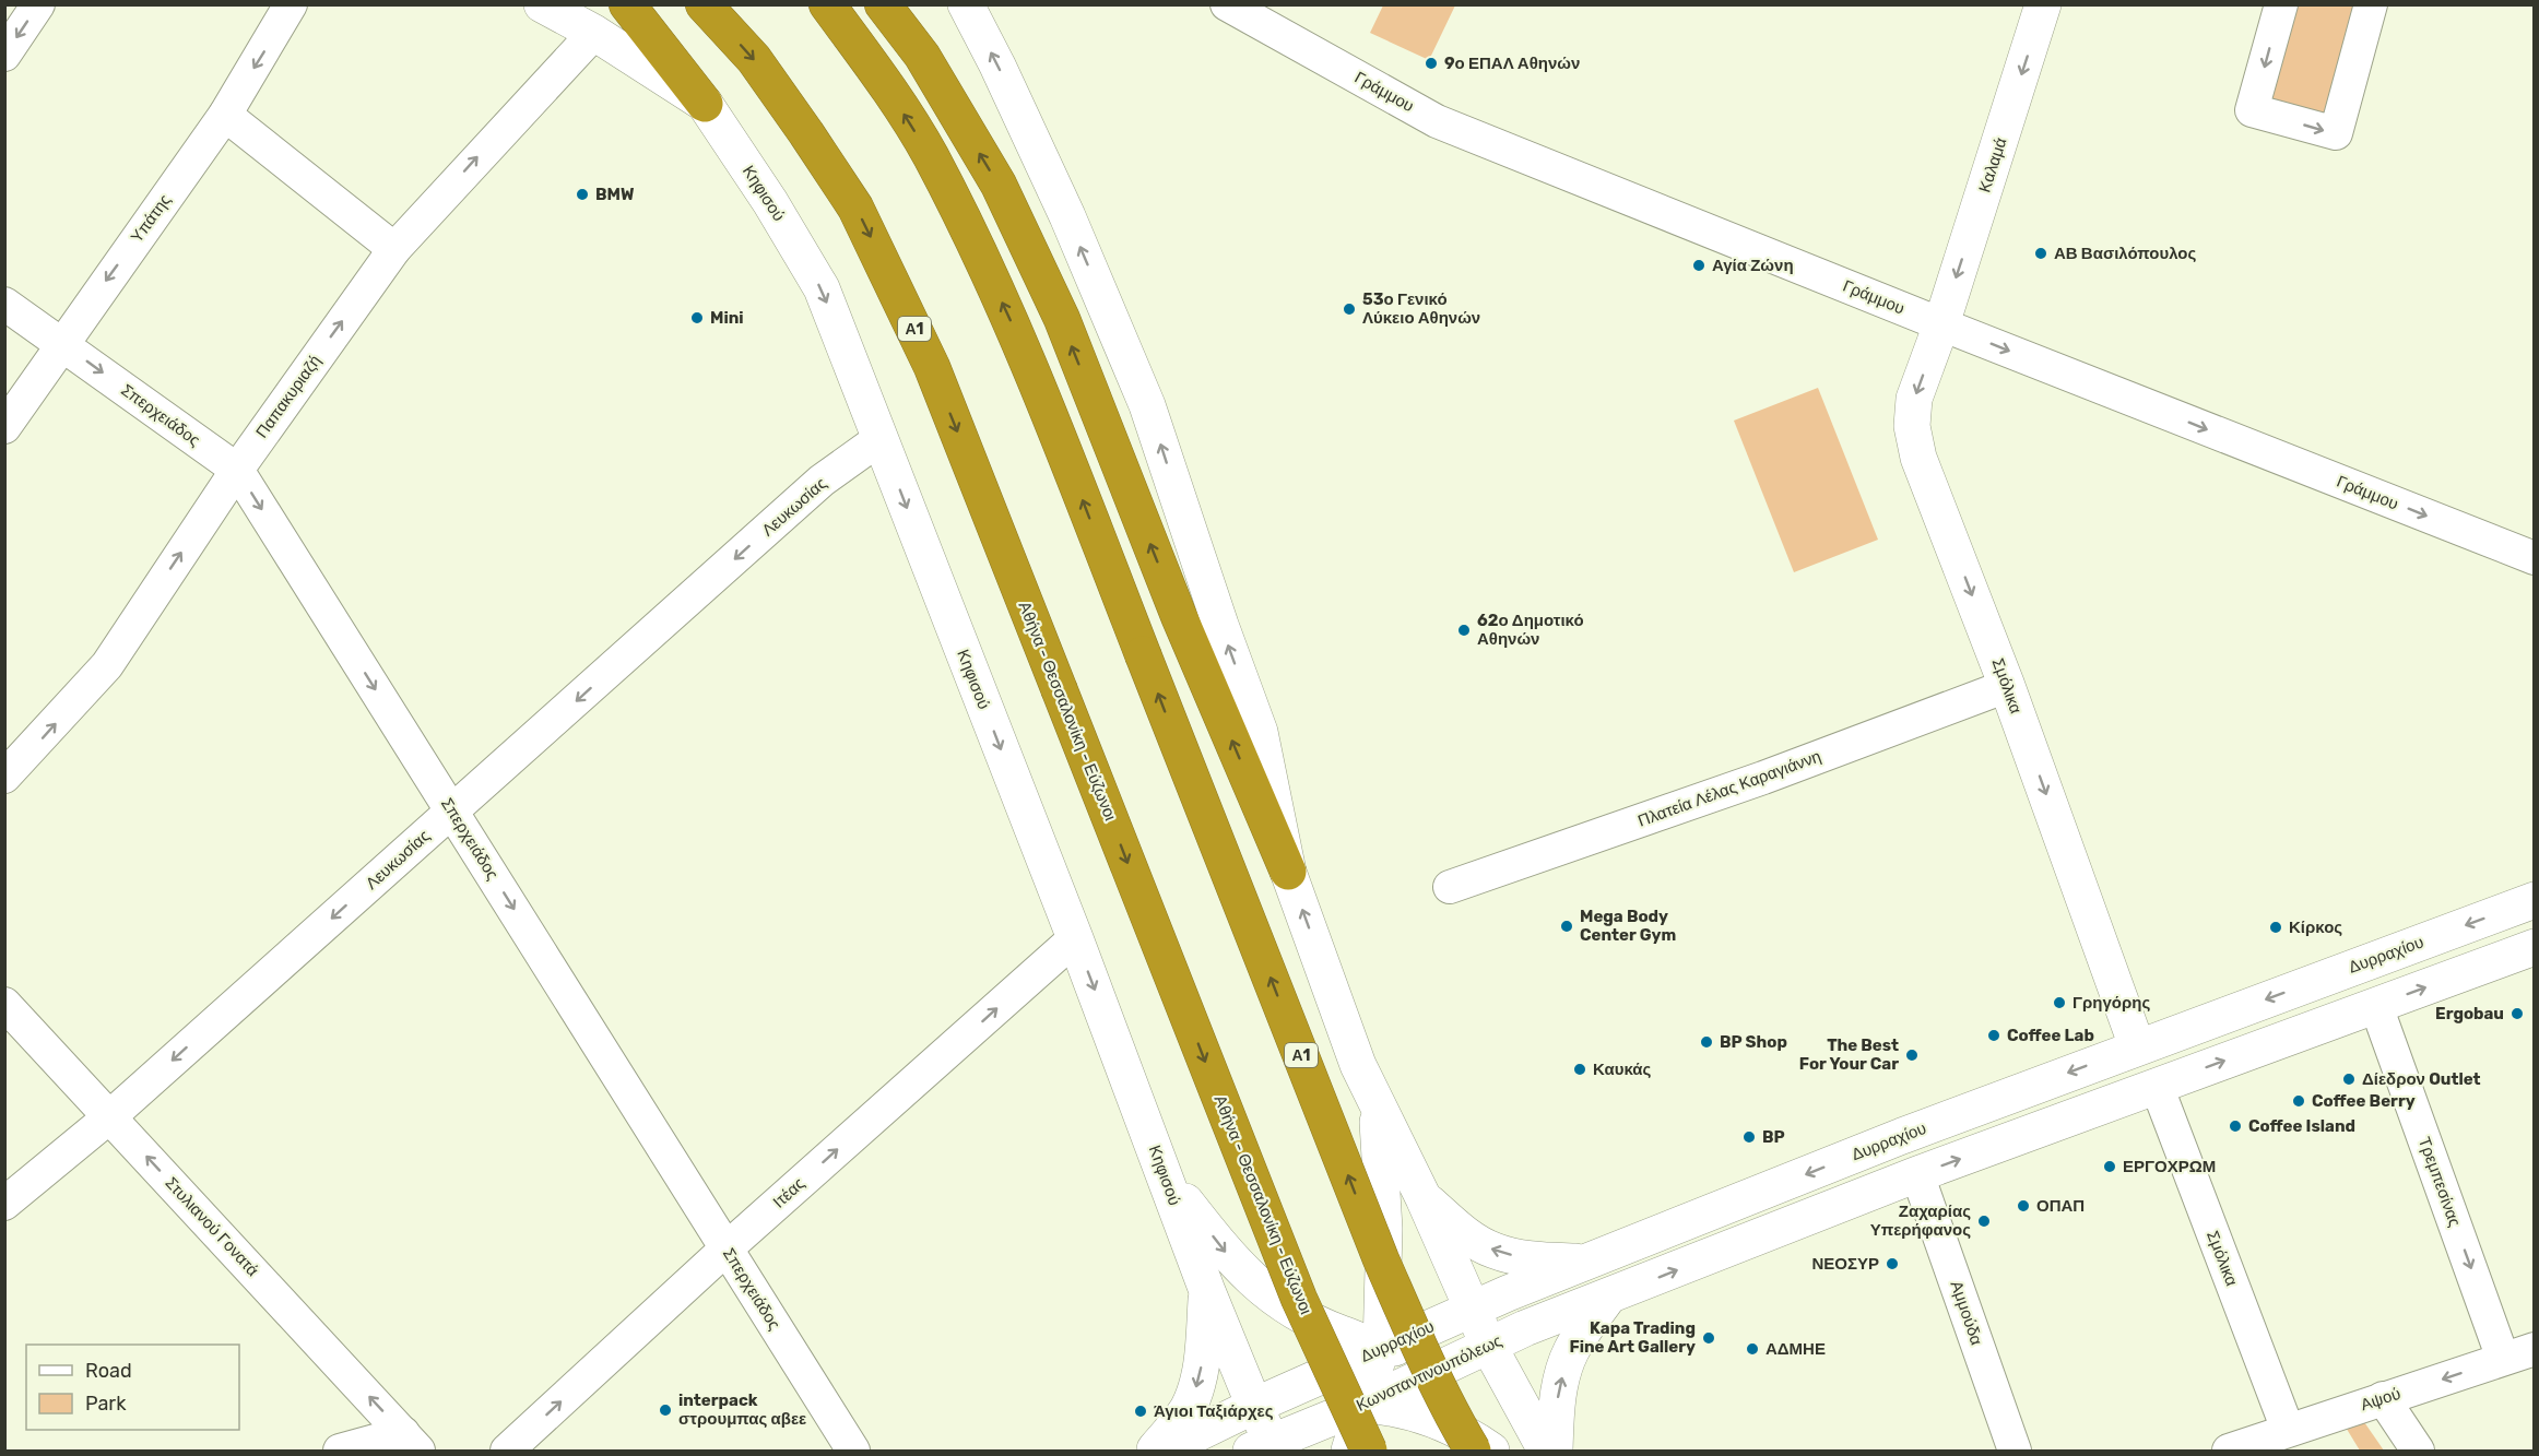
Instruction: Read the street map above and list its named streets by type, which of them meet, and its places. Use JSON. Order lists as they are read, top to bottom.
{
  "streets": {
    "highway": ["Α1", "Αθήνα - Θεσσαλονίκη - Εύζωνοι"],
    "main road": [
      "Καλαμά",
      "Κηφισού",
      "Σμόλικα",
      "Δυρραχίου",
      "Κωνσταντινουπόλεως"
    ],
    "street": [
      "Γράμμου",
      "Υπάτης",
      "Παπακυριαζή",
      "Σπερχειάδος",
      "Λευκωσίας",
      "Πλατεία Λέλας Καραγιάννη",
      "Τρεμπεσίνας",
      "Ιτέας",
      "Στυλιανού Γονατά",
      "Αμμούδα",
      "Αψού"
    ]
  },
  "crossings": [
    ["Γράμμου", "Καλαμά"],
    ["Γράμμου", "Σμόλικα"],
    ["Καλαμά", "Σμόλικα"],
    ["Κηφισού", "Παπακυριαζή"],
    ["Κηφισού", "Λευκωσίας"],
    ["Κηφισού", "Δυρραχίου"],
    ["Κηφισού", "Ιτέας"],
    ["Κηφισού", "Κωνσταντινουπόλεως"],
    ["Υπάτης", "Σπερχειάδος"],
    ["Παπακυριαζή", "Σπερχειάδος"],
    ["Σπερχειάδος", "Λευκωσίας"],
    ["Σπερχειάδος", "Ιτέας"],
    ["Λευκωσίας", "Στυλιανού Γονατά"],
    ["Σμόλικα", "Πλατεία Λέλας Καραγιάννη"],
    ["Σμόλικα", "Δυρραχίου"],
    ["Σμόλικα", "Αψού"],
    ["Τρεμπεσίνας", "Αψού"]
  ],
  "one_way": [
    "Γράμμου",
    "Καλαμά",
    "Υπάτης",
    "Παπακυριαζή",
    "Σπερχειάδος",
    "Λευκωσίας",
    "Σμόλικα",
    "Τρεμπεσίνας",
    "Ιτέας",
    "Στυλιανού Γονατά",
    "Αψού"
  ],
  "places": [
    "9ο ΕΠΑΛ Αθηνών",
    "BMW",
    "ΑΒ Βασιλόπουλος",
    "Αγία Ζώνη",
    "53ο Γενικό Λύκειο Αθηνών",
    "Mini",
    "62ο Δημοτικό Αθηνών",
    "Mega Body Center Gym",
    "Κίρκος",
    "Γρηγόρης",
    "Ergobau",
    "Coffee Lab",
    "BP Shop",
    "The Best For Your Car",
    "Καυκάς",
    "Δίεδρον Outlet",
    "Coffee Berry",
    "Coffee Island",
    "BP",
    "ΕΡΓΟΧΡΩΜ",
    "ΟΠΑΠ",
    "Ζαχαρίας Υπερήφανος",
    "ΝΕΟΣΥΡ",
    "Kapa Trading Fine Art Gallery",
    "ΑΔΜΗΕ",
    "interpack στρουμπας αβεε",
    "Άγιοι Ταξιάρχες"
  ],
  "legend": ["Road", "Park"]
}
